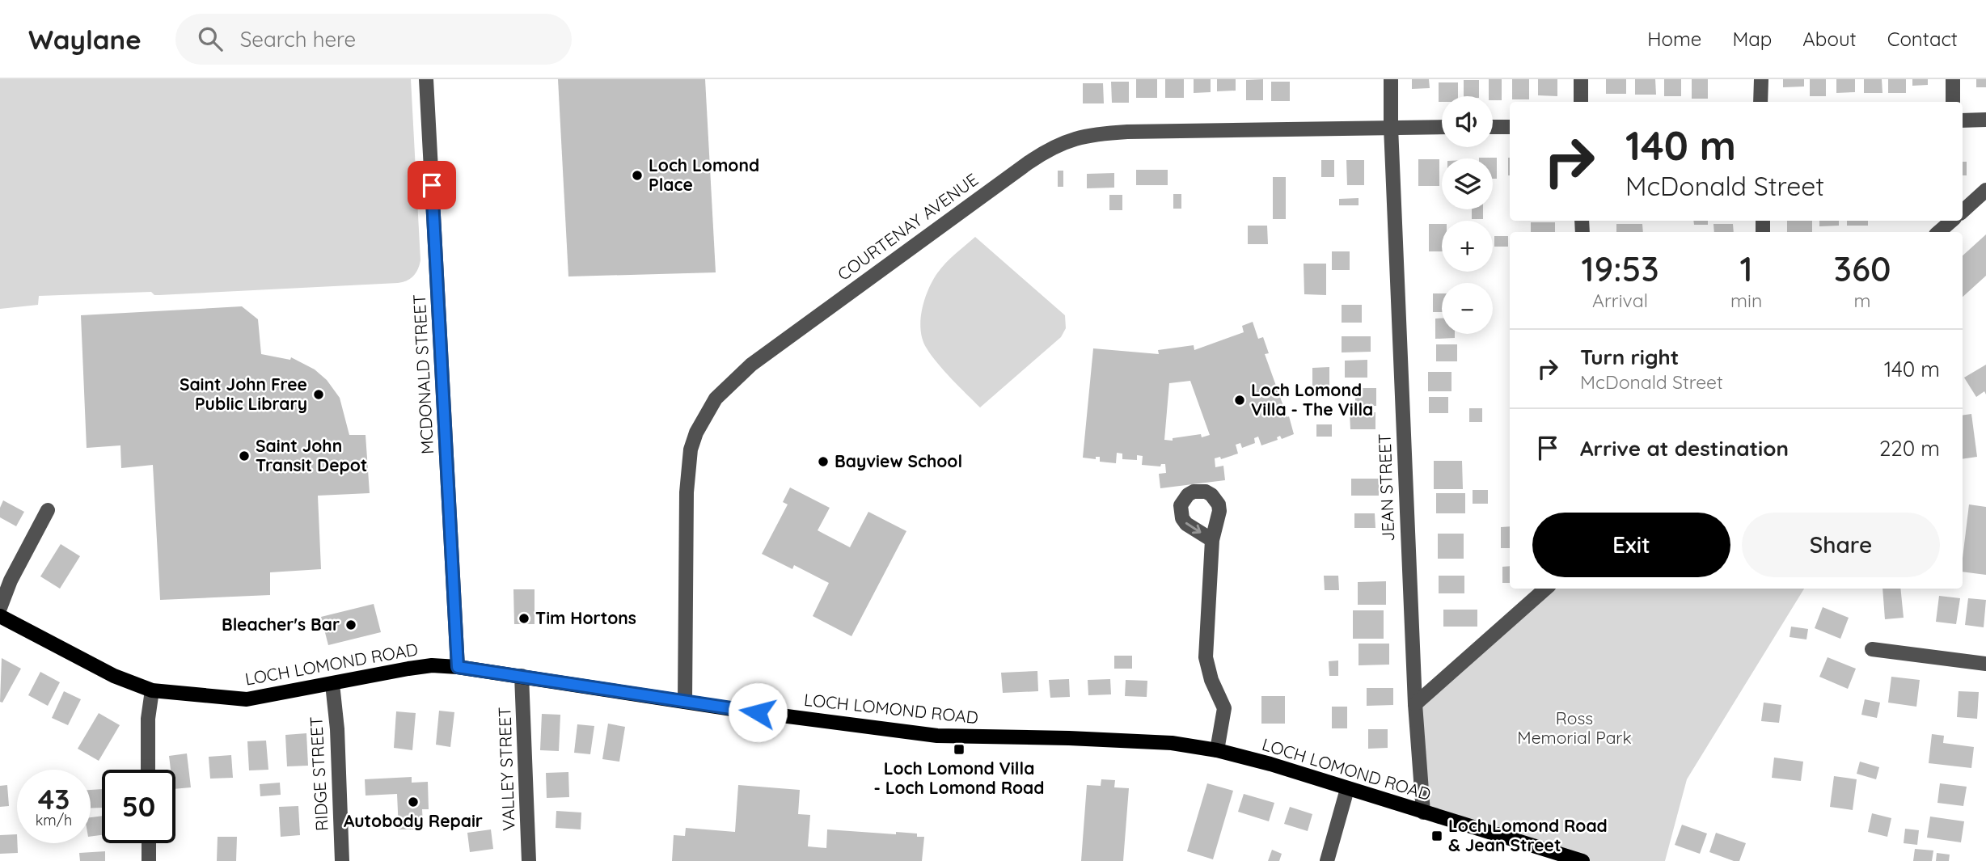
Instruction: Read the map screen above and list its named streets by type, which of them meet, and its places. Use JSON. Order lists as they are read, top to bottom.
{
  "streets": {
    "main road": ["LOCH LOMOND ROAD"],
    "street": [
      "COURTENAY AVENUE",
      "MCDONALD STREET",
      "JEAN STREET",
      "VALLEY STREET",
      "RIDGE STREET"
    ]
  },
  "crossings": [
    ["COURTENAY AVENUE", "JEAN STREET"],
    ["COURTENAY AVENUE", "LOCH LOMOND ROAD"],
    ["MCDONALD STREET", "LOCH LOMOND ROAD"],
    ["JEAN STREET", "LOCH LOMOND ROAD"],
    ["LOCH LOMOND ROAD", "VALLEY STREET"],
    ["LOCH LOMOND ROAD", "RIDGE STREET"]
  ],
  "parks": ["Ross Memorial Park"],
  "places": {
    "other": [
      "Loch Lomond Place",
      "Saint John Free Public Library",
      "Loch Lomond Villa - The Villa",
      "Saint John Transit Depot",
      "Bayview School",
      "Tim Hortons",
      "Bleacher's Bar",
      "Autobody Repair"
    ],
    "transit": ["Loch Lomond Villa - Loch Lomond Road", "Loch Lomond Road & Jean Street"]
  },
  "page": {
    "header": "Waylane",
    "search": "Search here",
    "nav": [
      "Home",
      "Map",
      "About",
      "Contact"
    ],
    "map_buttons": ["+", "−"],
    "turn": ["140 m", "McDonald Street"],
    "eta": [
      "19:53",
      "Arrival",
      "1",
      "min",
      "360",
      "m"
    ],
    "list": [
      {
        "name": "Turn right",
        "note": "McDonald Street",
        "value": "140 m"
      },
      {
        "name": "Arrive at destination",
        "value": "220 m"
      }
    ],
    "buttons": ["Exit", "Share"],
    "speed": "43 km/h",
    "limit": "50"
  }
}
